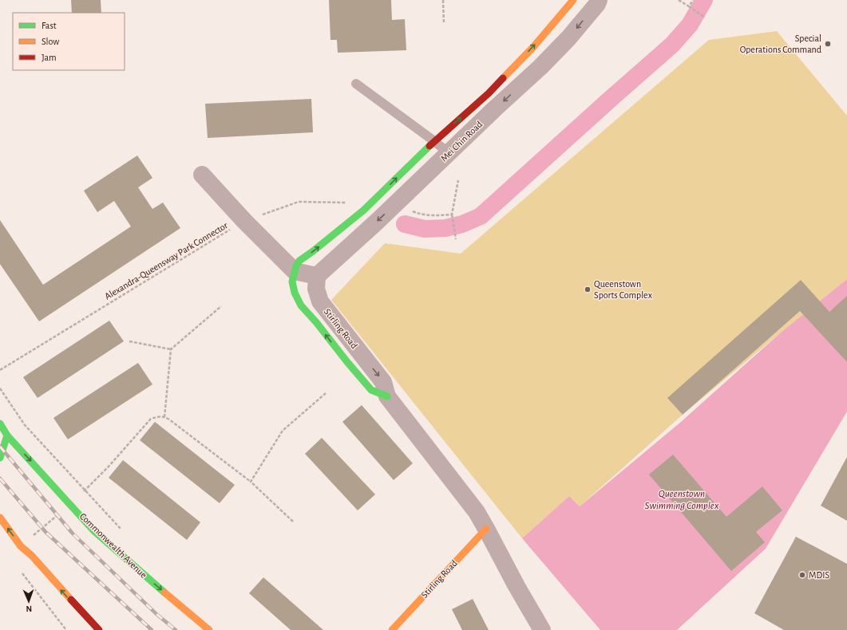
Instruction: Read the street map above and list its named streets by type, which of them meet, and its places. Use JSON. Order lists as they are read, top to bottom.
{
  "streets": {
    "street": ["Mei Chin Road", "Stirling Road", "Commonwealth Avenue"],
    "path": ["Alexandra-Queensway Park Connector"]
  },
  "crossings": [
    ["Mei Chin Road", "Stirling Road"]
  ],
  "one_way": ["Commonwealth Avenue"],
  "water": ["Queenstown Swimming Complex"],
  "places": ["Special Operations Command", "Queenstown Sports Complex", "MDIS"],
  "legend": ["Fast", "Slow", "Jam"],
  "north": "bottom"
}
